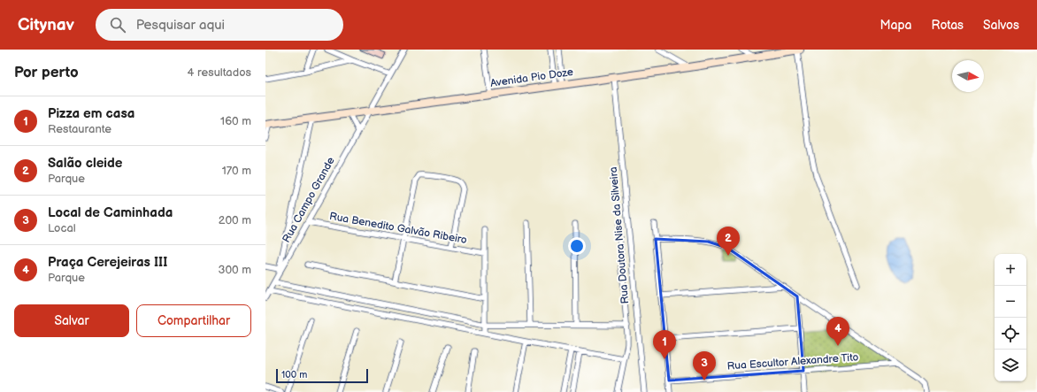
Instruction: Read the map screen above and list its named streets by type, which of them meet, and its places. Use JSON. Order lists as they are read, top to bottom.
{
  "streets": {
    "street": [
      "Avenida Pio Doze",
      "Rua Campo Grande",
      "Rua Benedito Galvão Ribeiro",
      "Rua Doutora Nise da Silveira",
      "Rua Escultor Alexandre Tito"
    ]
  },
  "crossings": [
    ["Avenida Pio Doze", "Rua Campo Grande"],
    ["Avenida Pio Doze", "Rua Doutora Nise da Silveira"],
    ["Rua Campo Grande", "Rua Benedito Galvão Ribeiro"]
  ],
  "scale_bar": "100 m",
  "north": "right",
  "page": {
    "header": "Citynav",
    "search": "Pesquisar aqui",
    "nav": ["Mapa", "Rotas", "Salvos"],
    "heading": ["Por perto", "4 resultados"],
    "list": [
      {
        "mark": "1",
        "name": "Pizza em casa",
        "note": "Restaurante",
        "value": "160 m"
      },
      {
        "mark": "2",
        "name": "Salão cleide",
        "note": "Parque",
        "value": "170 m"
      },
      {
        "mark": "3",
        "name": "Local de Caminhada",
        "note": "Local",
        "value": "200 m"
      },
      {
        "mark": "4",
        "name": "Praça Cerejeiras III",
        "note": "Parque",
        "value": "300 m"
      }
    ],
    "pins": [
      "2",
      "4",
      "1",
      "3"
    ],
    "map_buttons": ["+", "−"],
    "buttons": ["Salvar", "Compartilhar"],
    "scale": "100 m"
  }
}
